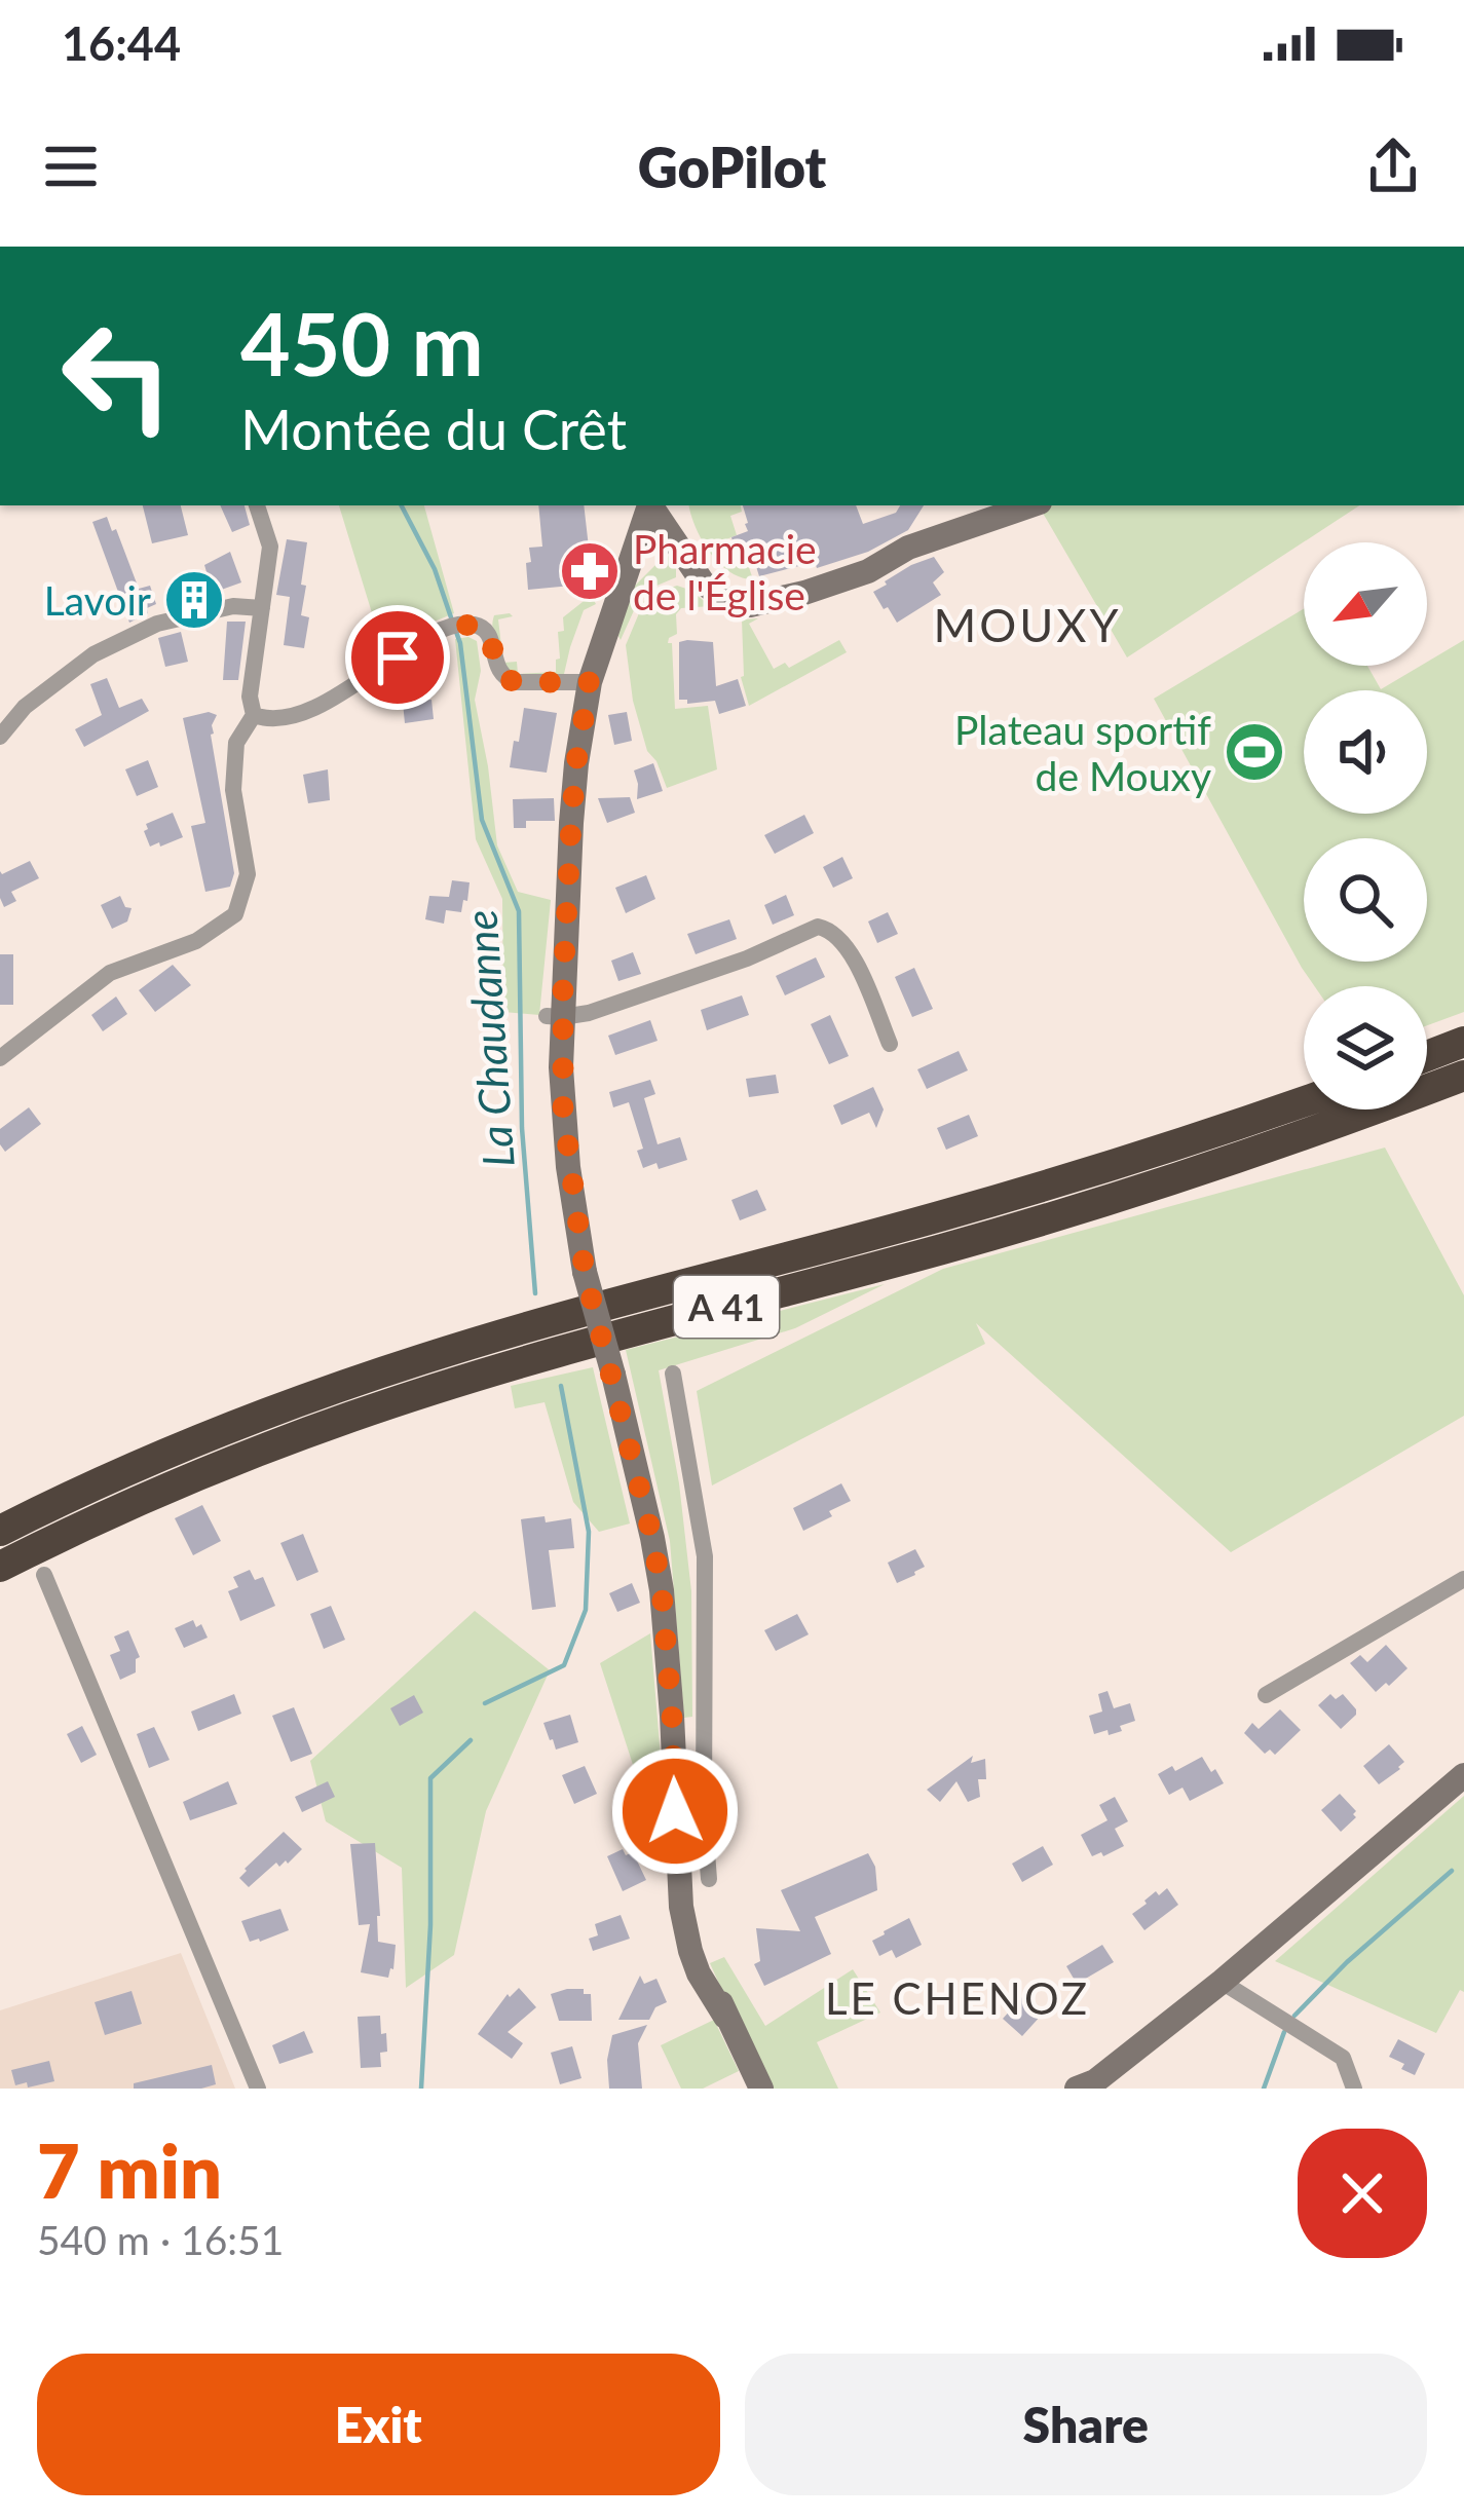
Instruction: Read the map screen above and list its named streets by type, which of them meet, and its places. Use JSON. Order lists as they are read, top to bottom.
{
  "streets": {
    "highway": ["A 41"]
  },
  "districts": ["MOUXY", "LE CHENOZ"],
  "water": ["La Chaudanne"],
  "places": {
    "pharmacy": ["Pharmacie de l'Église"],
    "building": ["Lavoir"],
    "sports": ["Plateau sportif de Mouxy"]
  },
  "north": "bottom left",
  "page": {
    "status": "16:44",
    "header": "GoPilot",
    "turn": ["450 m", "Montée du Crêt"],
    "heading": ["7 min", "540 m · 16:51"],
    "buttons": ["Exit", "Share"]
  }
}
